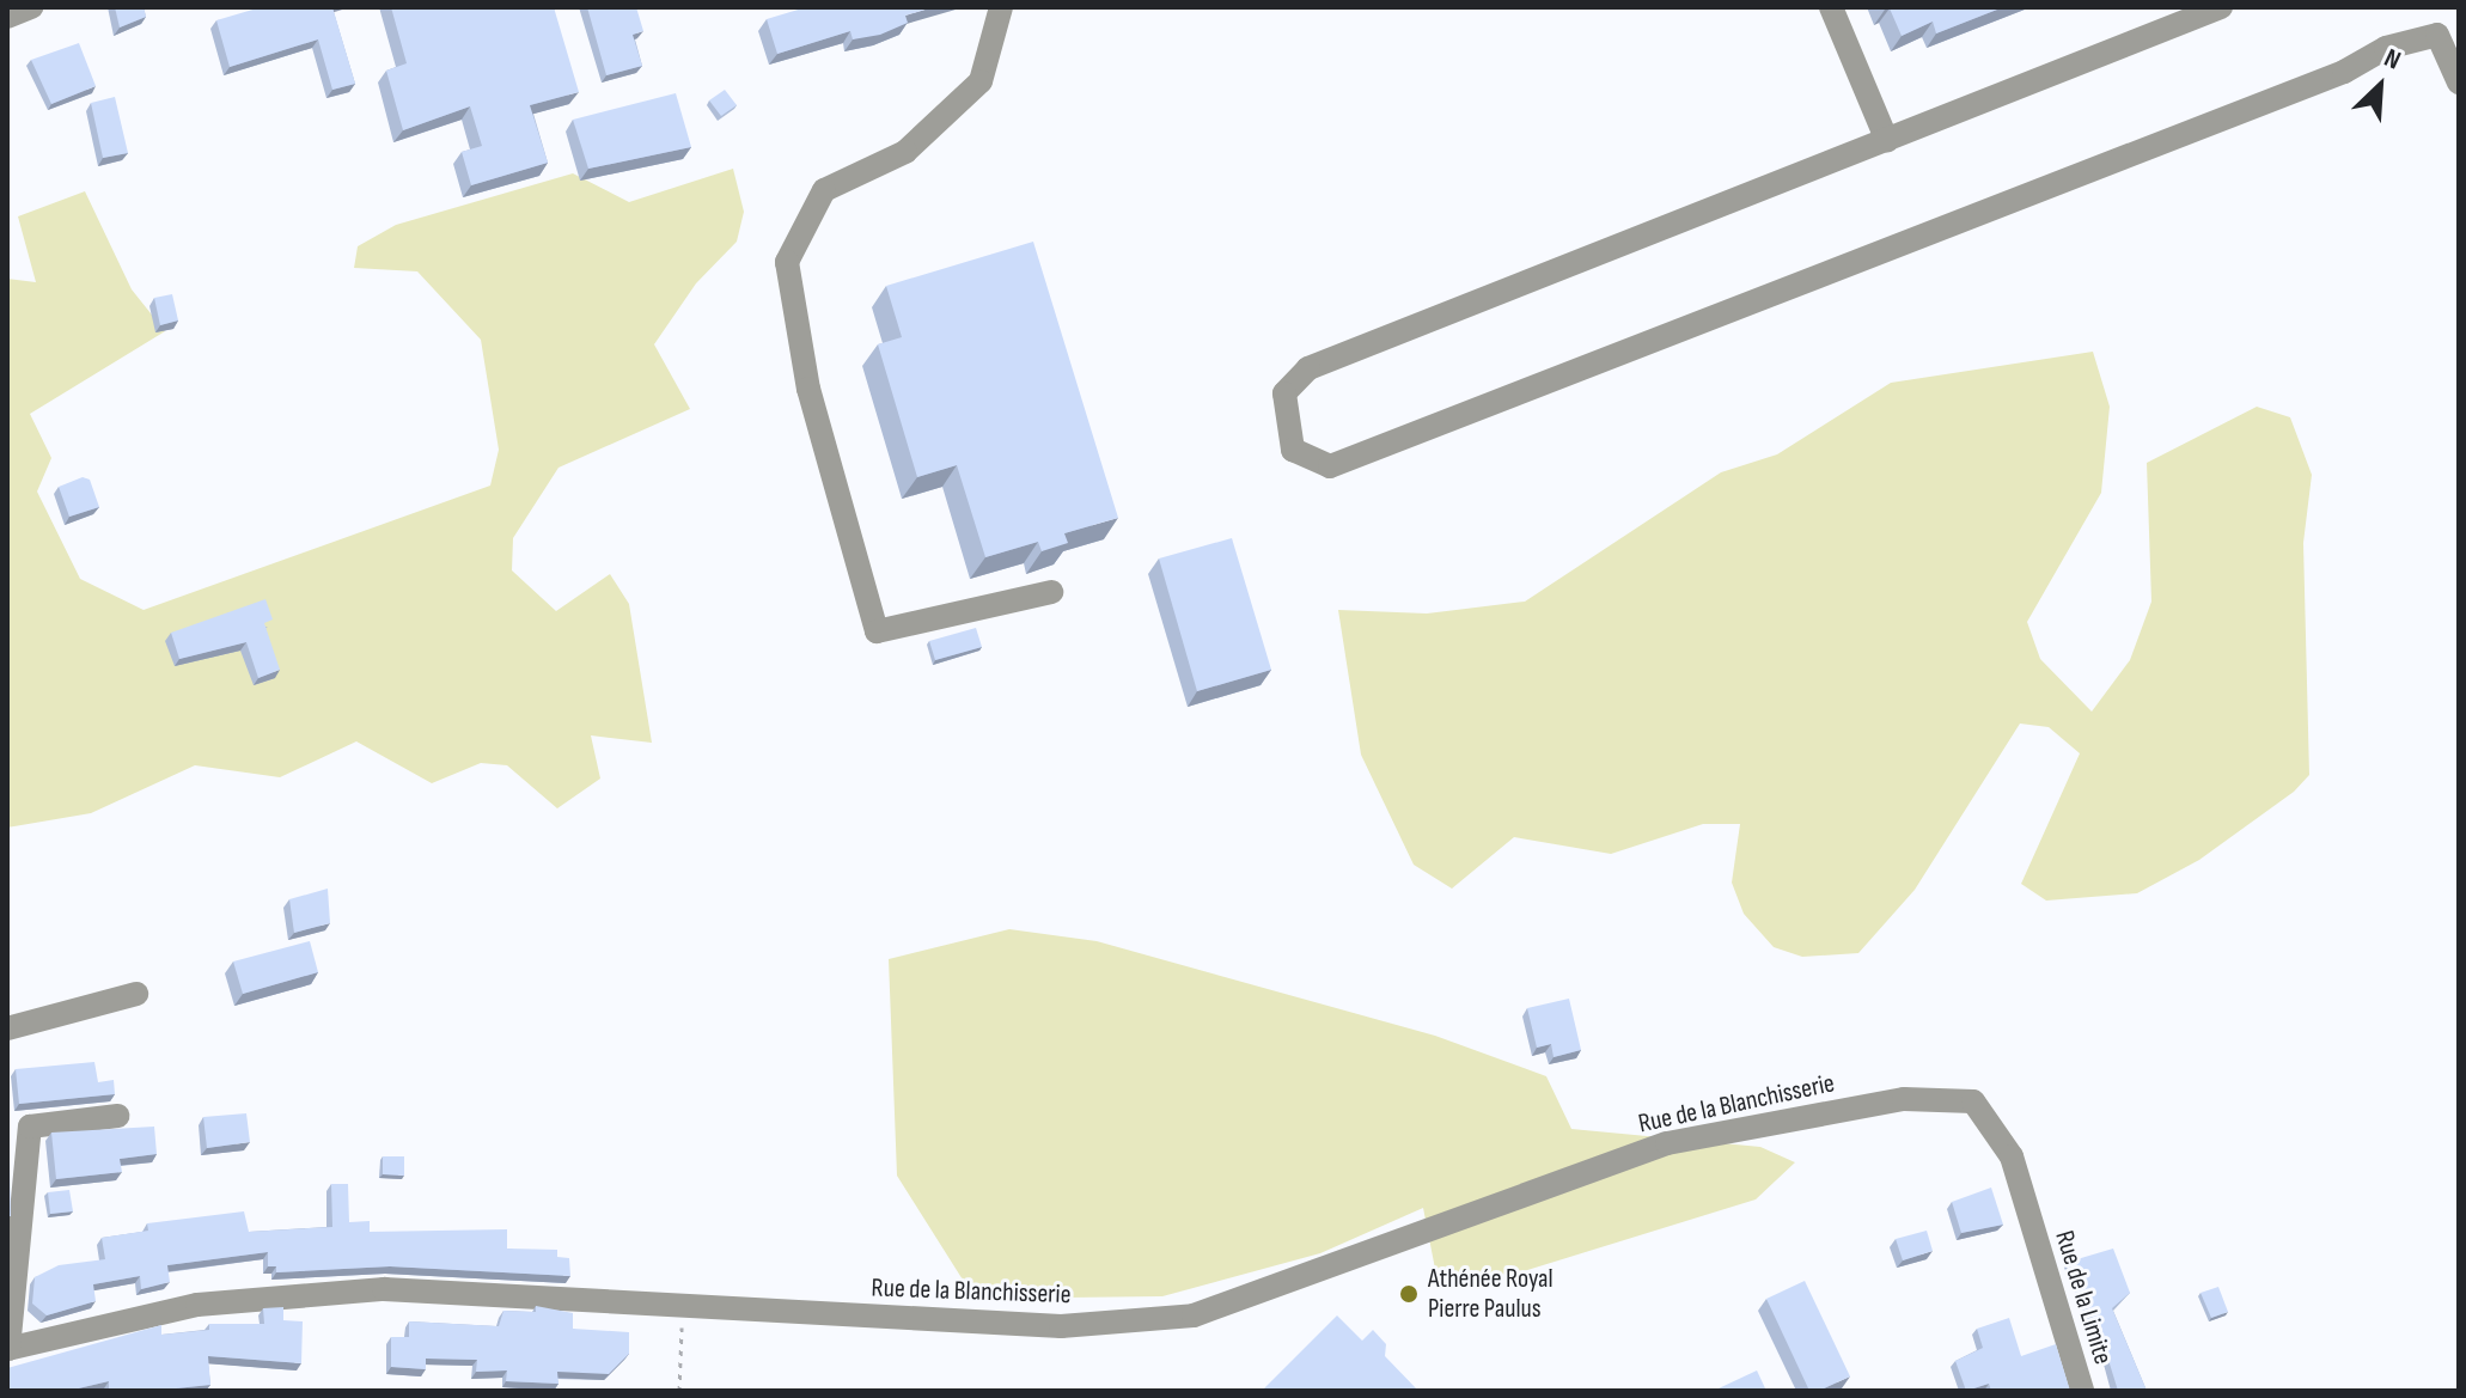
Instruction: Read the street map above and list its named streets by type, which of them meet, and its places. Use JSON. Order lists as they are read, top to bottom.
{
  "streets": {
    "street": ["Rue de la Blanchisserie", "Rue de la Limite"]
  },
  "crossings": [
    ["Rue de la Blanchisserie", "Rue de la Limite"]
  ],
  "places": ["Athénée Royal Pierre Paulus"],
  "north": "top right"
}
